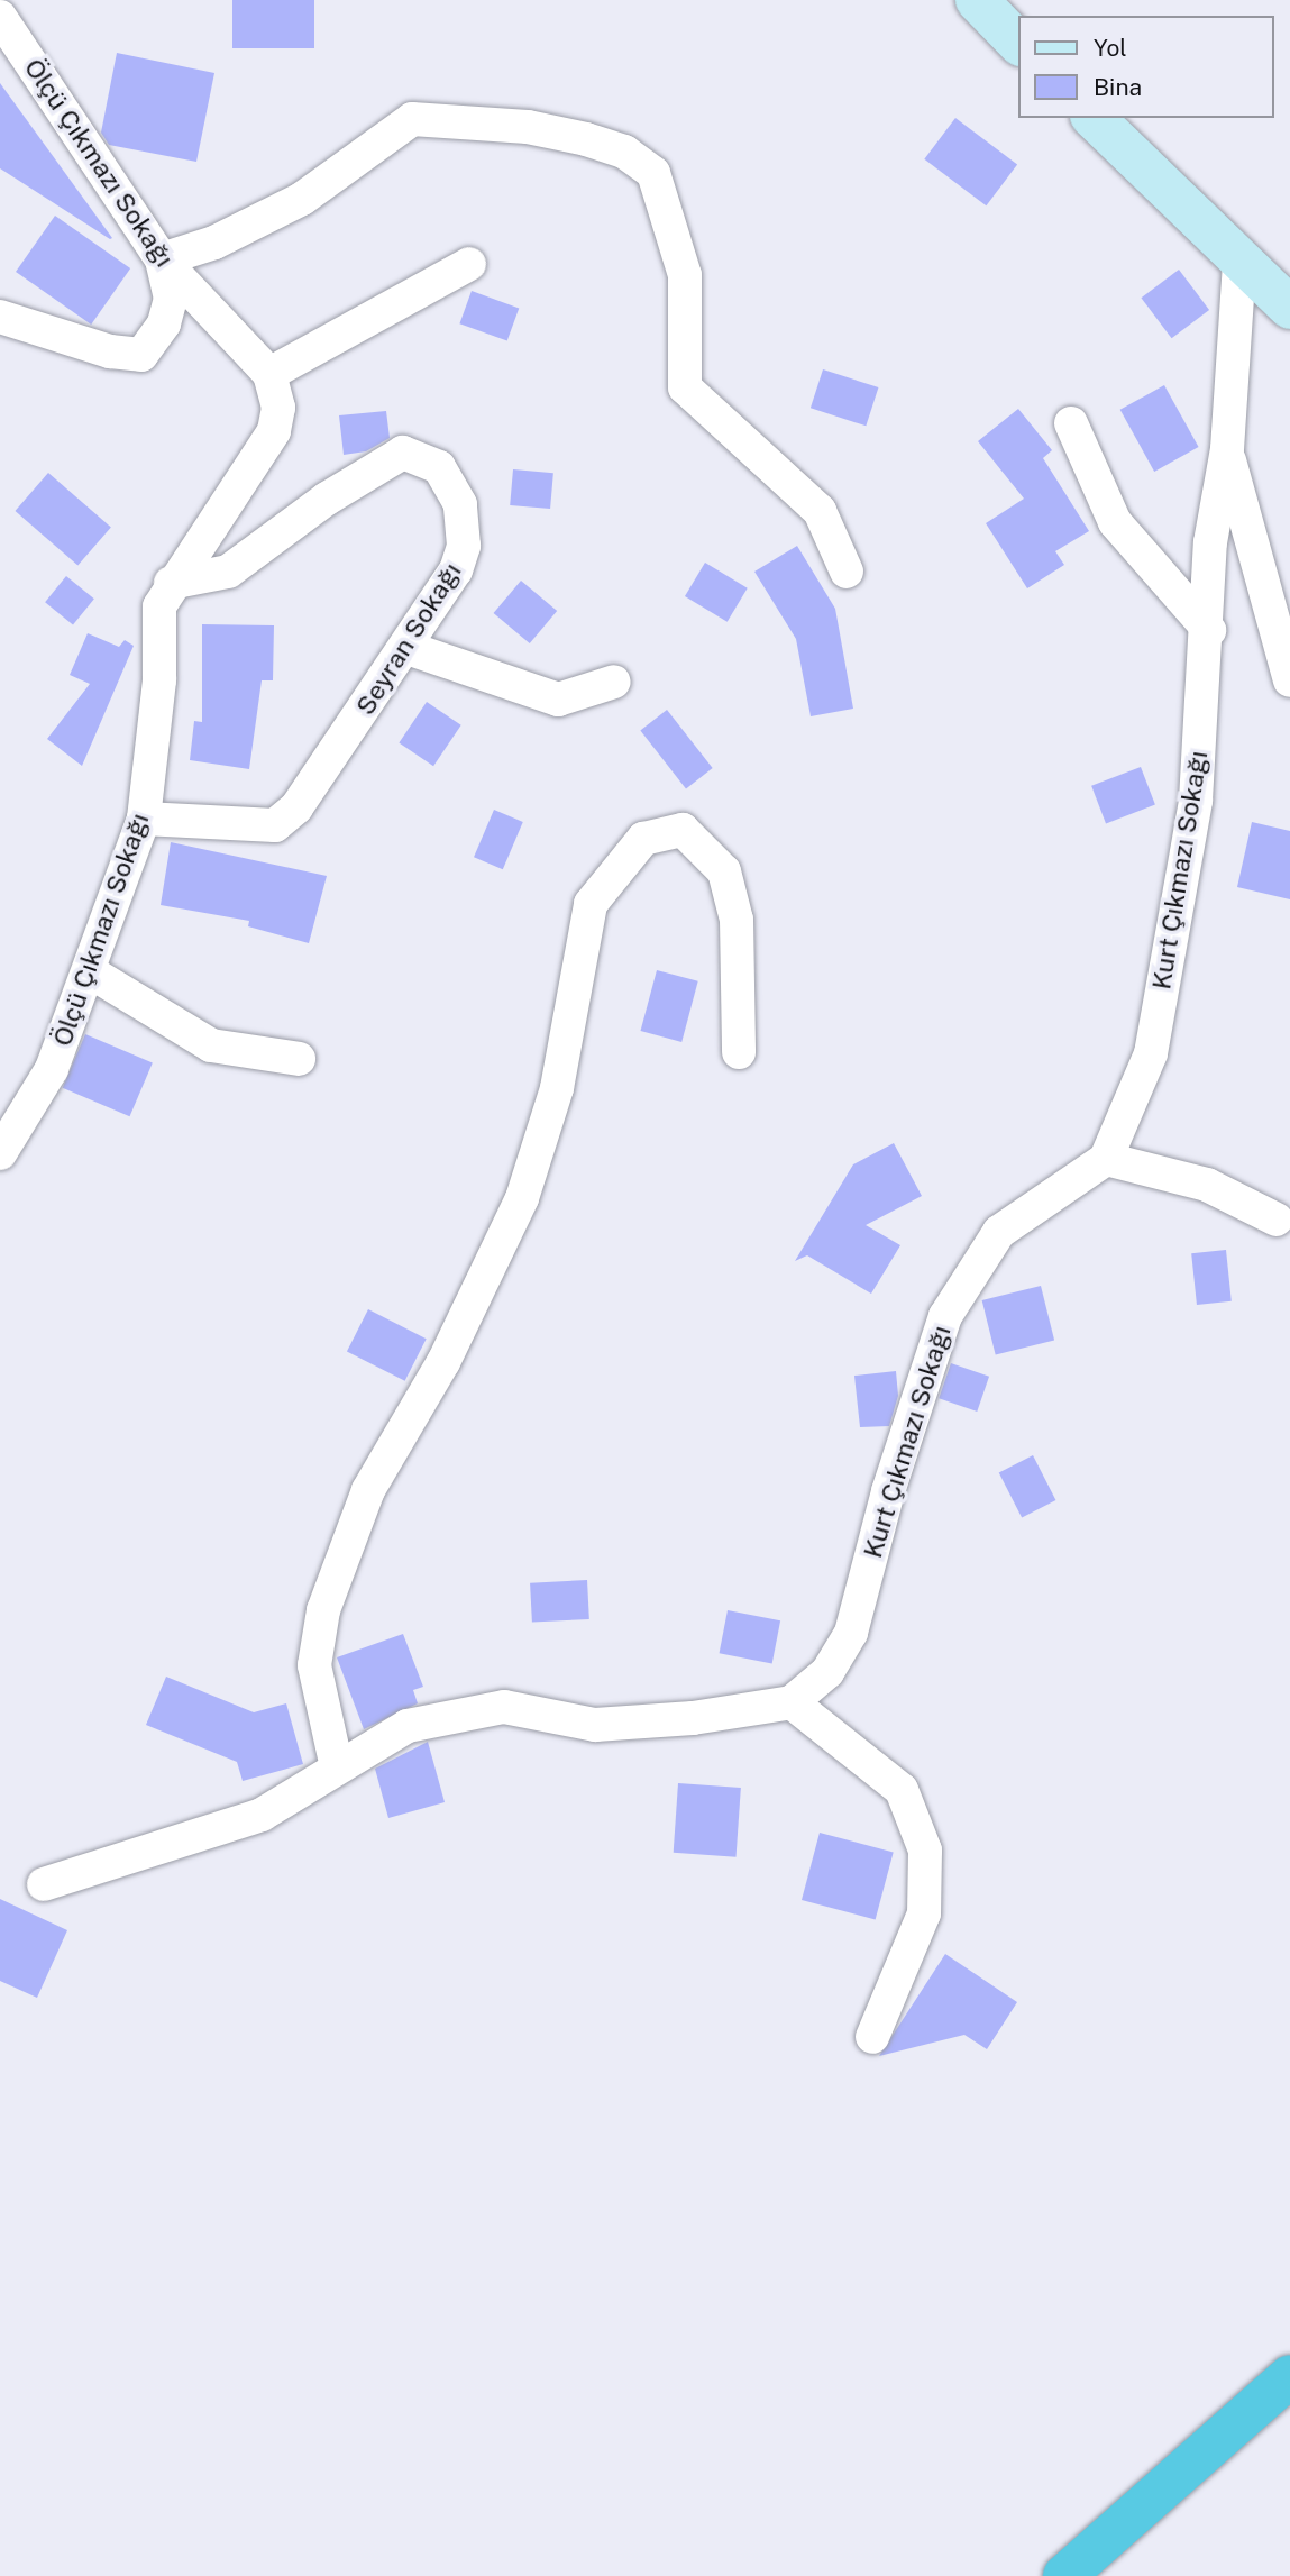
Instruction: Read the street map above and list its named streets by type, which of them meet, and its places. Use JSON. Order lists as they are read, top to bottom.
{
  "streets": {
    "street": ["Ölçü Çıkmazı Sokağı", "Seyran Sokağı", "Kurt Çıkmazı Sokağı"]
  },
  "crossings": [
    ["Ölçü Çıkmazı Sokağı", "Seyran Sokağı"]
  ],
  "legend": ["Yol", "Bina"]
}
